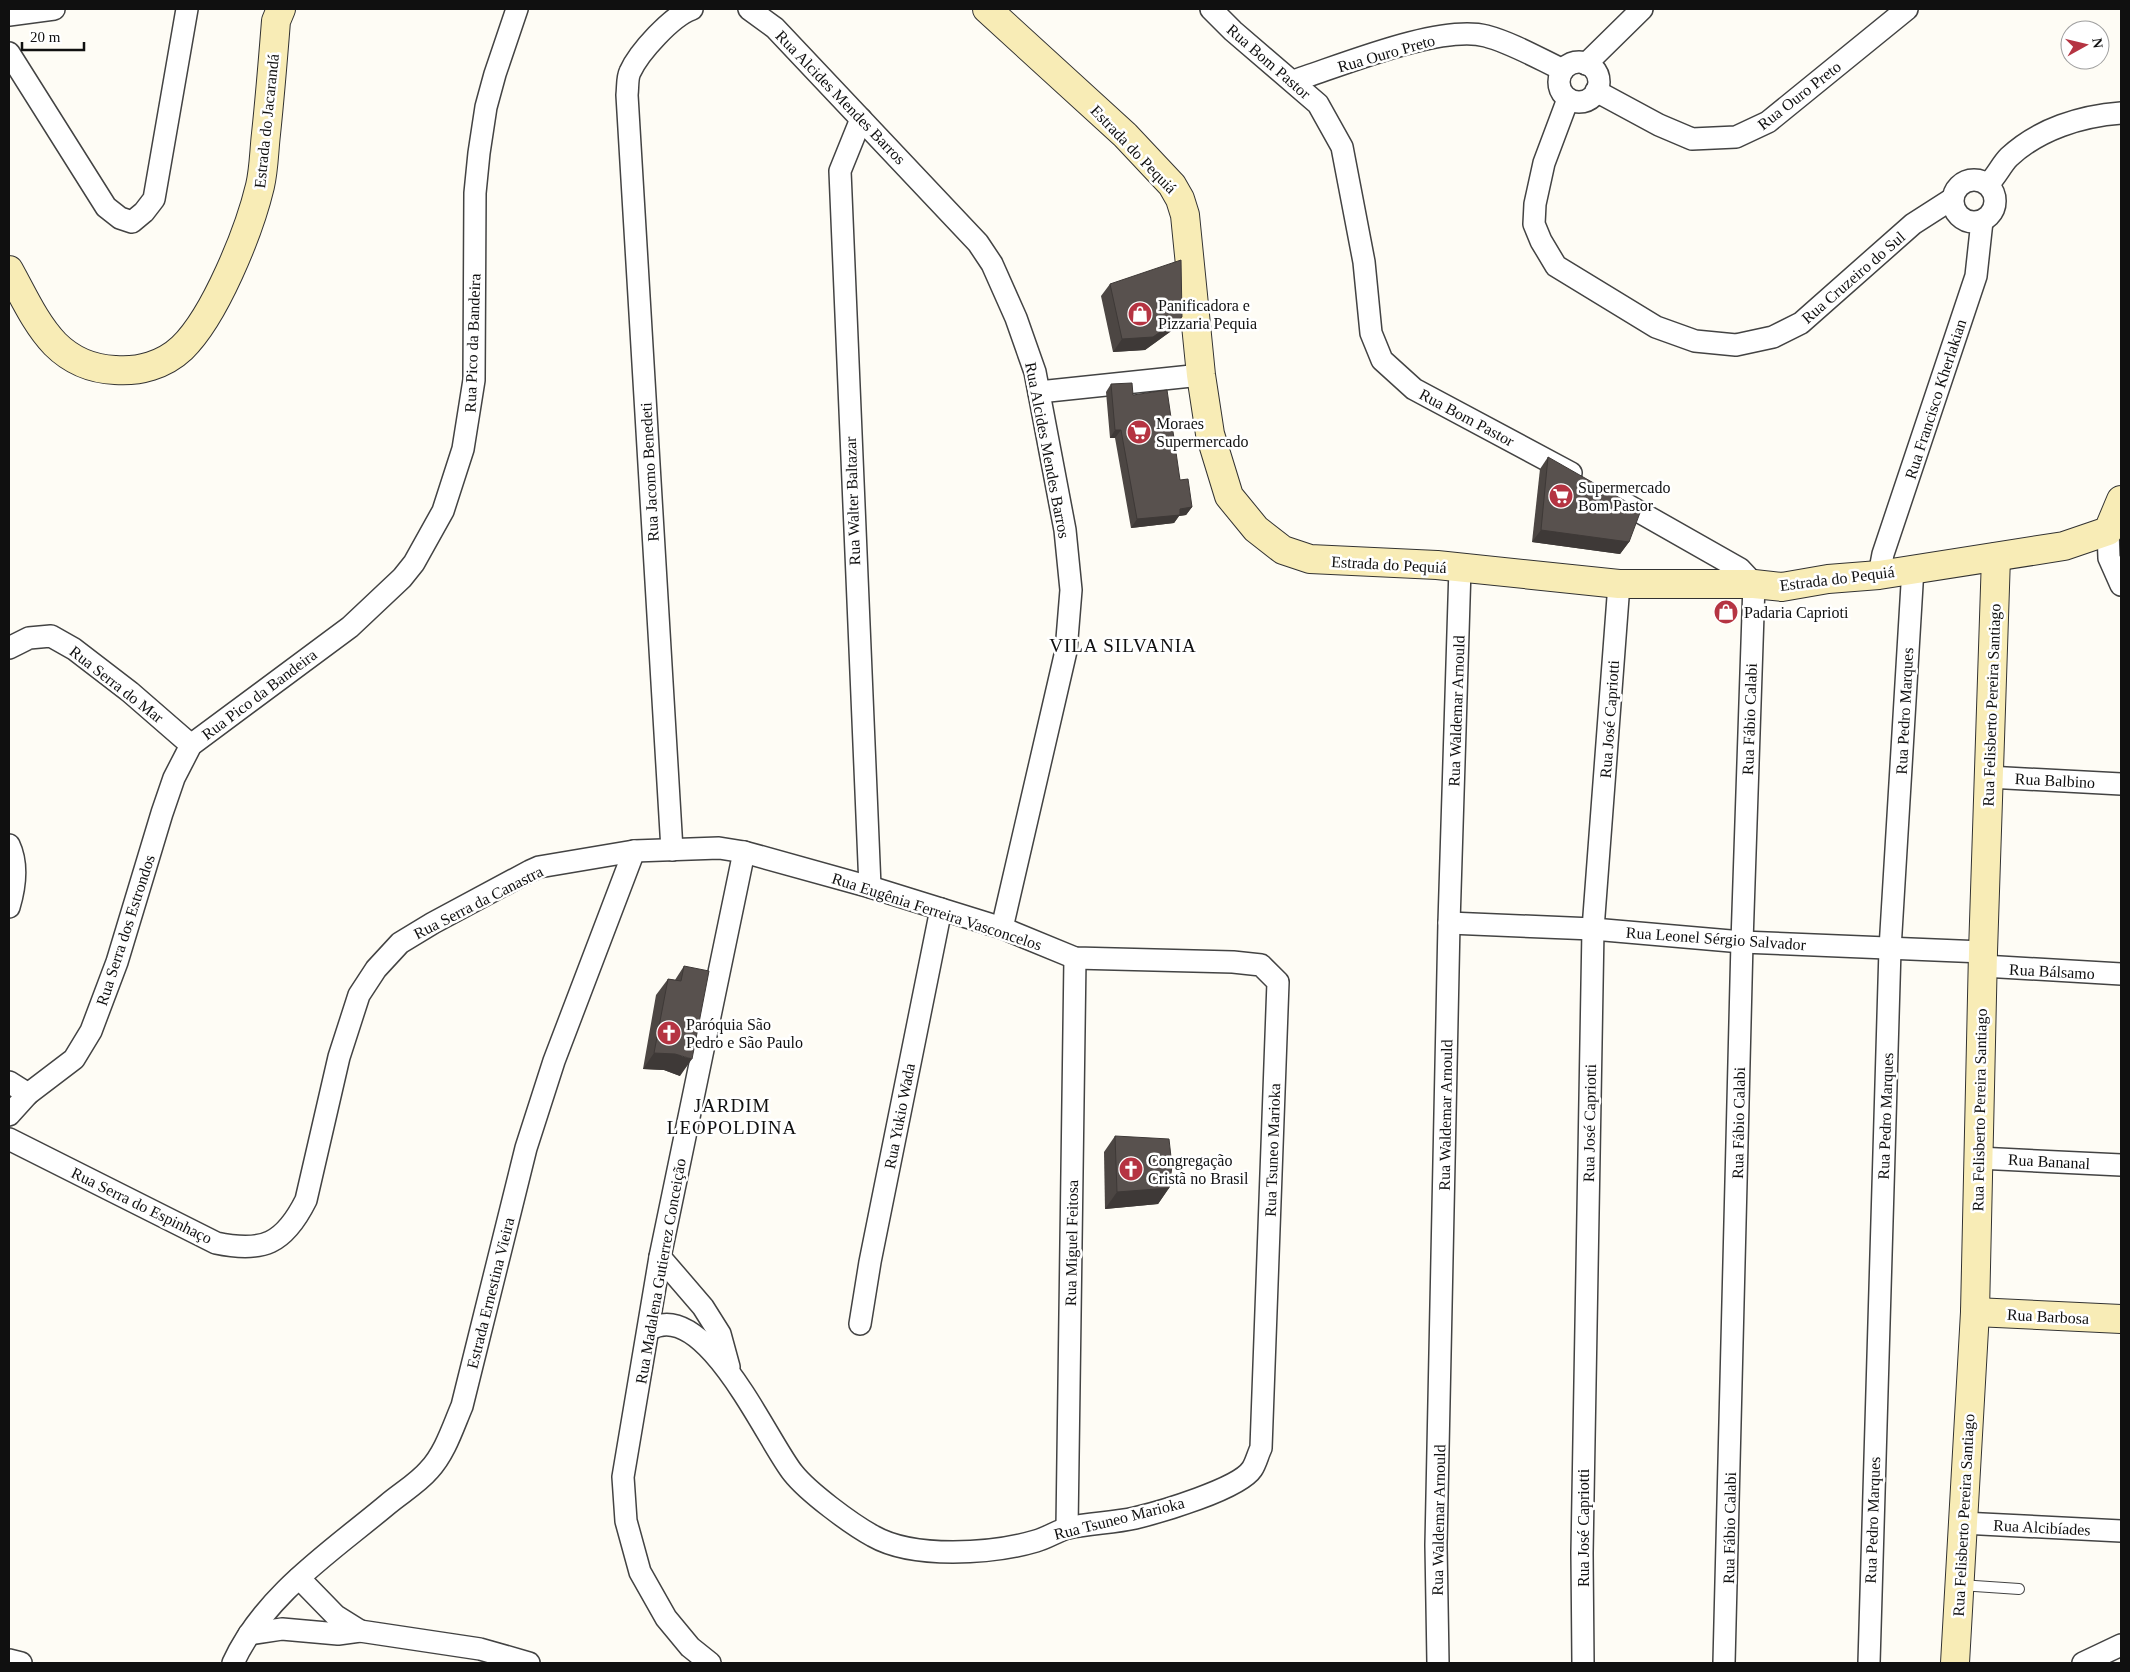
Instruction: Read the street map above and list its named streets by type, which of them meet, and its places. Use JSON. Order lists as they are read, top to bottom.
{
  "streets": {
    "main road": [
      "Estrada do Jacarandá",
      "Estrada do Pequiá",
      "Rua Felisberto Pereira Santiago",
      "Rua Barbosa"
    ],
    "street": [
      "Rua Ouro Preto",
      "Rua Bom Pastor",
      "Rua Alcides Mendes Barros",
      "Rua Cruzeiro do Sul",
      "Rua Pico da Bandeira",
      "Rua Francisco Kherlakian",
      "Rua Jacomo Benedeti",
      "Rua Walter Baltazar",
      "Rua Serra do Mar",
      "Rua Waldemar Arnould",
      "Rua Pedro Marques",
      "Rua José Capriotti",
      "Rua Fábio Calabi",
      "Rua Balbino",
      "Rua Serra da Canastra",
      "Rua Eugênia Ferreira Vasconcelos",
      "Rua Serra dos Estrondos",
      "Rua Leonel Sérgio Salvador",
      "Rua Bálsamo",
      "Rua Yukio Wada",
      "Rua Tsuneo Marioka",
      "Rua Bananal",
      "Rua Serra do Espinhaço",
      "Rua Miguel Feitosa",
      "Rua Madalena Gutierrez Conceição",
      "Estrada Ernestina Vieira",
      "Rua Alcibíades"
    ]
  },
  "crossings": [
    ["Rua Ouro Preto", "Rua Bom Pastor"],
    ["Rua Ouro Preto", "Rua Cruzeiro do Sul"],
    ["Rua Bom Pastor", "Estrada do Pequiá"],
    ["Rua Bom Pastor", "Rua Fábio Calabi"],
    ["Rua Alcides Mendes Barros", "Rua Walter Baltazar"],
    ["Rua Alcides Mendes Barros", "Rua Eugênia Ferreira Vasconcelos"],
    ["Estrada do Pequiá", "Rua Francisco Kherlakian"],
    ["Estrada do Pequiá", "Rua Felisberto Pereira Santiago"],
    ["Estrada do Pequiá", "Rua Waldemar Arnould"],
    ["Estrada do Pequiá", "Rua Pedro Marques"],
    ["Estrada do Pequiá", "Rua José Capriotti"],
    ["Estrada do Pequiá", "Rua Fábio Calabi"],
    ["Rua Cruzeiro do Sul", "Rua Francisco Kherlakian"],
    ["Rua Pico da Bandeira", "Rua Serra do Mar"],
    ["Rua Pico da Bandeira", "Rua Serra dos Estrondos"],
    ["Rua Jacomo Benedeti", "Rua Serra da Canastra"],
    ["Rua Jacomo Benedeti", "Rua Eugênia Ferreira Vasconcelos"],
    ["Rua Walter Baltazar", "Rua Eugênia Ferreira Vasconcelos"],
    ["Rua Serra do Mar", "Rua Serra dos Estrondos"],
    ["Rua Felisberto Pereira Santiago", "Rua Balbino"],
    ["Rua Felisberto Pereira Santiago", "Rua Leonel Sérgio Salvador"],
    ["Rua Felisberto Pereira Santiago", "Rua Bálsamo"],
    ["Rua Felisberto Pereira Santiago", "Rua Bananal"],
    ["Rua Felisberto Pereira Santiago", "Rua Barbosa"],
    ["Rua Felisberto Pereira Santiago", "Rua Alcibíades"],
    ["Rua Waldemar Arnould", "Rua Leonel Sérgio Salvador"],
    ["Rua Pedro Marques", "Rua Leonel Sérgio Salvador"],
    ["Rua José Capriotti", "Rua Leonel Sérgio Salvador"],
    ["Rua Fábio Calabi", "Rua Leonel Sérgio Salvador"],
    ["Rua Serra da Canastra", "Rua Eugênia Ferreira Vasconcelos"],
    ["Rua Serra da Canastra", "Rua Serra do Espinhaço"],
    ["Rua Serra da Canastra", "Estrada Ernestina Vieira"],
    ["Rua Eugênia Ferreira Vasconcelos", "Rua Yukio Wada"],
    ["Rua Eugênia Ferreira Vasconcelos", "Rua Tsuneo Marioka"],
    ["Rua Eugênia Ferreira Vasconcelos", "Rua Miguel Feitosa"],
    ["Rua Eugênia Ferreira Vasconcelos", "Rua Madalena Gutierrez Conceição"],
    ["Rua Leonel Sérgio Salvador", "Rua Bálsamo"],
    ["Rua Tsuneo Marioka", "Rua Miguel Feitosa"],
    ["Rua Tsuneo Marioka", "Rua Madalena Gutierrez Conceição"]
  ],
  "districts": ["VILA SILVANIA", "JARDIM LEOPOLDINA"],
  "places": {
    "shop": ["Panificadora e Pizzaria Pequia", "Padaria Caprioti"],
    "supermarket": ["Moraes Supermercado", "Supermercado Bom Pastor"],
    "church": ["Paróquia São Pedro e São Paulo", "Congregação Cristã no Brasil"]
  },
  "scale_bar": "20 m",
  "north": "right"
}
